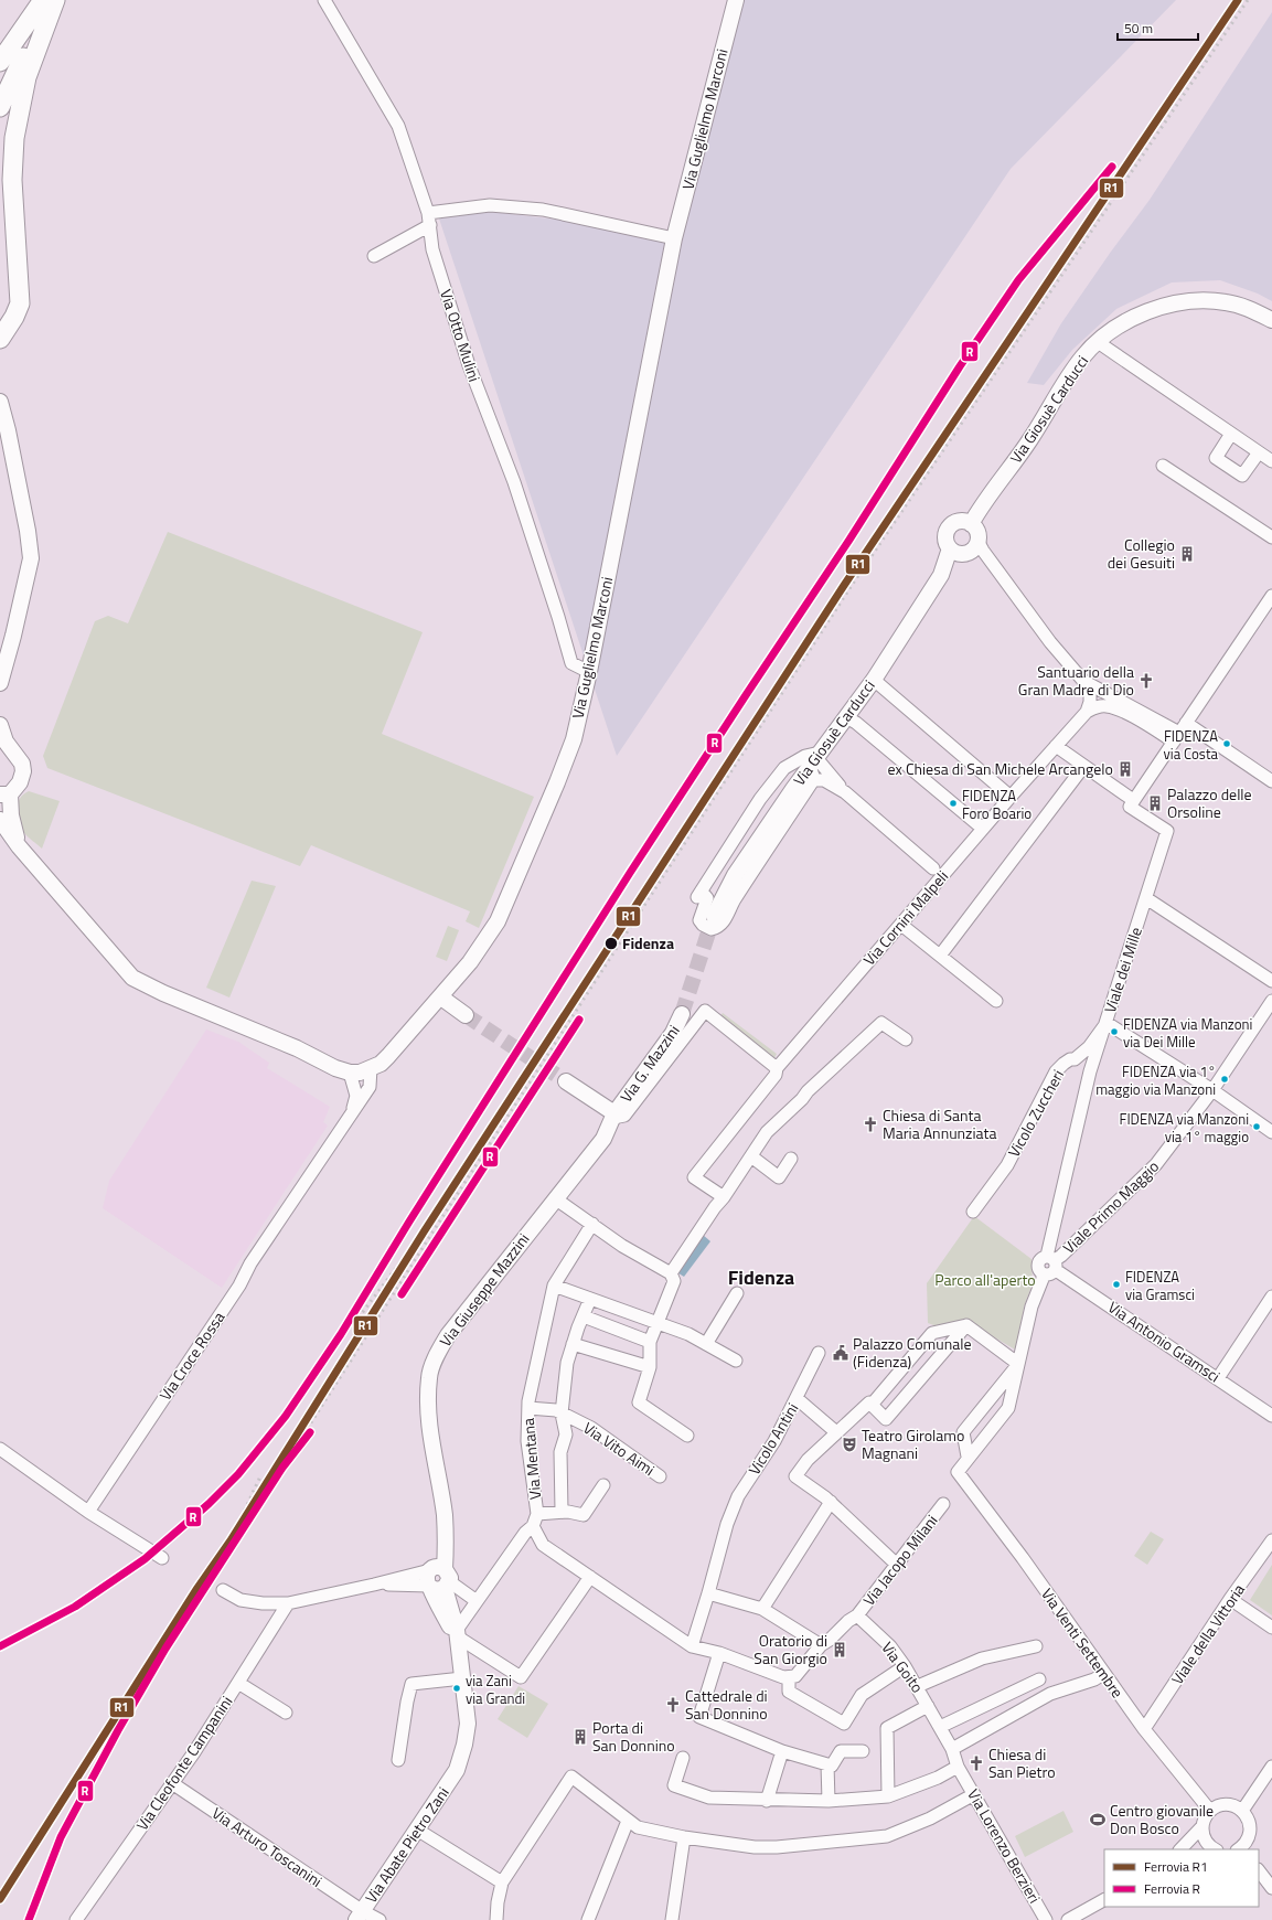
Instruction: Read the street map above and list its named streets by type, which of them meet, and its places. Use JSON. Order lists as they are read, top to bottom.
{
  "streets": {
    "street": [
      "Via Guglielmo Marconi",
      "Via Otto Mulini",
      "Via Giosuè Carducci",
      "Via Cornini Malpeli",
      "Viale dei Mille",
      "Via G. Mazzini",
      "Vicolo Zuccheri",
      "Viale Primo Maggio",
      "Via Giuseppe Mazzini",
      "Via Antonio Gramsci",
      "Via Croce Rossa",
      "Vicolo Antini",
      "Via Vito Aimi",
      "Via Mentana",
      "Via Jacopo Milani",
      "Viale della Vittoria",
      "Via Venti Settembre",
      "Via Goito",
      "Via Cleofonte Campanini",
      "Via Abate Pietro Zani",
      "Via Lorenzo Berzieri",
      "Via Arturo Toscanini"
    ]
  },
  "crossings": [
    ["Via Guglielmo Marconi", "Via Otto Mulini"],
    ["Via Guglielmo Marconi", "Via Croce Rossa"],
    ["Viale dei Mille", "Vicolo Zuccheri"],
    ["Viale dei Mille", "Viale Primo Maggio"],
    ["Viale dei Mille", "Via Antonio Gramsci"],
    ["Via G. Mazzini", "Via Giuseppe Mazzini"],
    ["Viale Primo Maggio", "Via Antonio Gramsci"],
    ["Via Vito Aimi", "Via Mentana"],
    ["Via Jacopo Milani", "Via Goito"],
    ["Viale della Vittoria", "Via Venti Settembre"],
    ["Via Goito", "Via Lorenzo Berzieri"],
    ["Via Cleofonte Campanini", "Via Arturo Toscanini"],
    ["Via Abate Pietro Zani", "Via Arturo Toscanini"]
  ],
  "districts": ["Fidenza"],
  "parks": ["Parco all'aperto"],
  "places": {
    "building": [
      "Collegio dei Gesuiti",
      "ex Chiesa di San Michele Arcangelo",
      "Palazzo delle Orsoline",
      "Oratorio di San Giorgio",
      "Porta di San Donnino"
    ],
    "church": [
      "Santuario della Gran Madre di Dio",
      "Chiesa di Santa Maria Annunziata",
      "Cattedrale di San Donnino",
      "Chiesa di San Pietro"
    ],
    "other": [
      "FIDENZA via Costa",
      "FIDENZA Foro Boario",
      "Fidenza",
      "FIDENZA via Manzoni via Dei Mille",
      "FIDENZA via 1° maggio via Manzoni",
      "FIDENZA via Manzoni via 1° maggio",
      "FIDENZA via Gramsci",
      "via Zani via Grandi"
    ],
    "public building": ["Palazzo Comunale (Fidenza)"],
    "theatre": ["Teatro Girolamo Magnani"],
    "sports": ["Centro giovanile Don Bosco"]
  },
  "lines": ["rail line R1", "rail line R"],
  "legend": ["Ferrovia R1", "Ferrovia R"],
  "scale_bar": "50 m"
}
